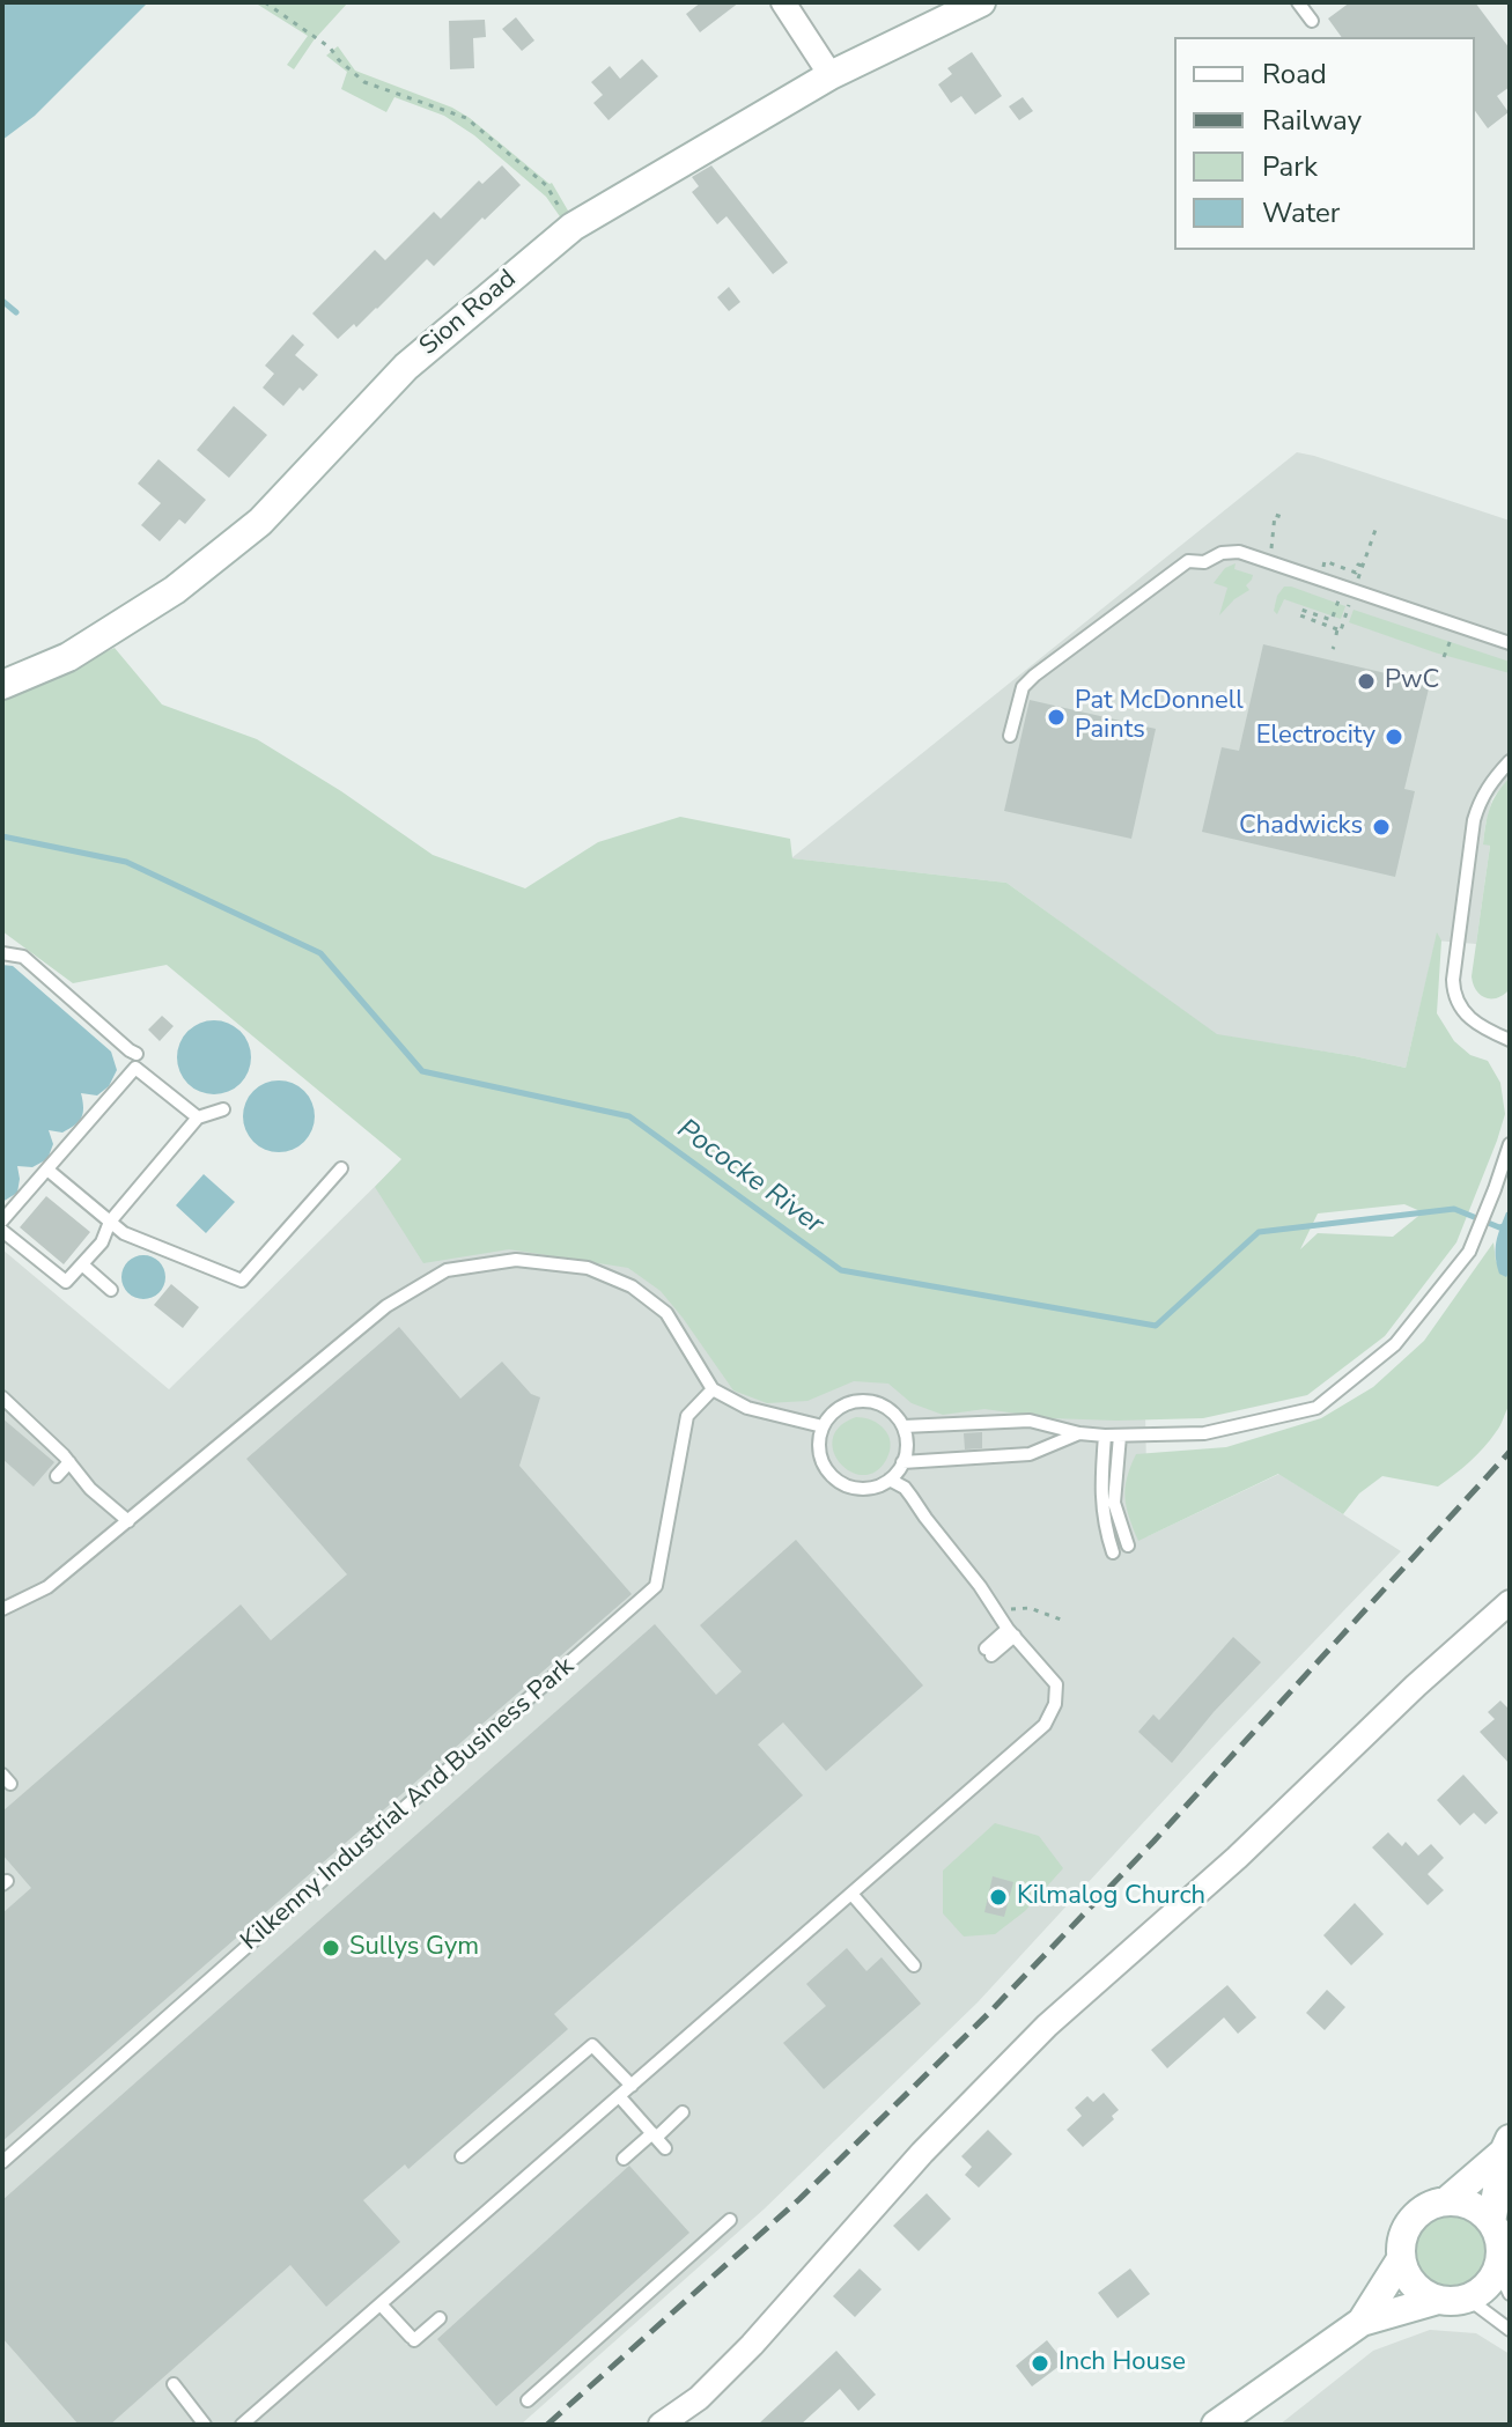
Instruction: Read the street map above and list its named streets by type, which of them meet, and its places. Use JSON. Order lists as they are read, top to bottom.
{
  "streets": {
    "street": ["Sion Road"],
    "lane": ["Kilkenny Industrial And Business Park"]
  },
  "water": ["Pococke River"],
  "places": [
    "PwC",
    "Pat McDonnell Paints",
    "Electrocity",
    "Chadwicks",
    "Kilmalog Church",
    "Sullys Gym",
    "Inch House"
  ],
  "legend": [
    "Road",
    "Railway",
    "Park",
    "Water"
  ]
}
